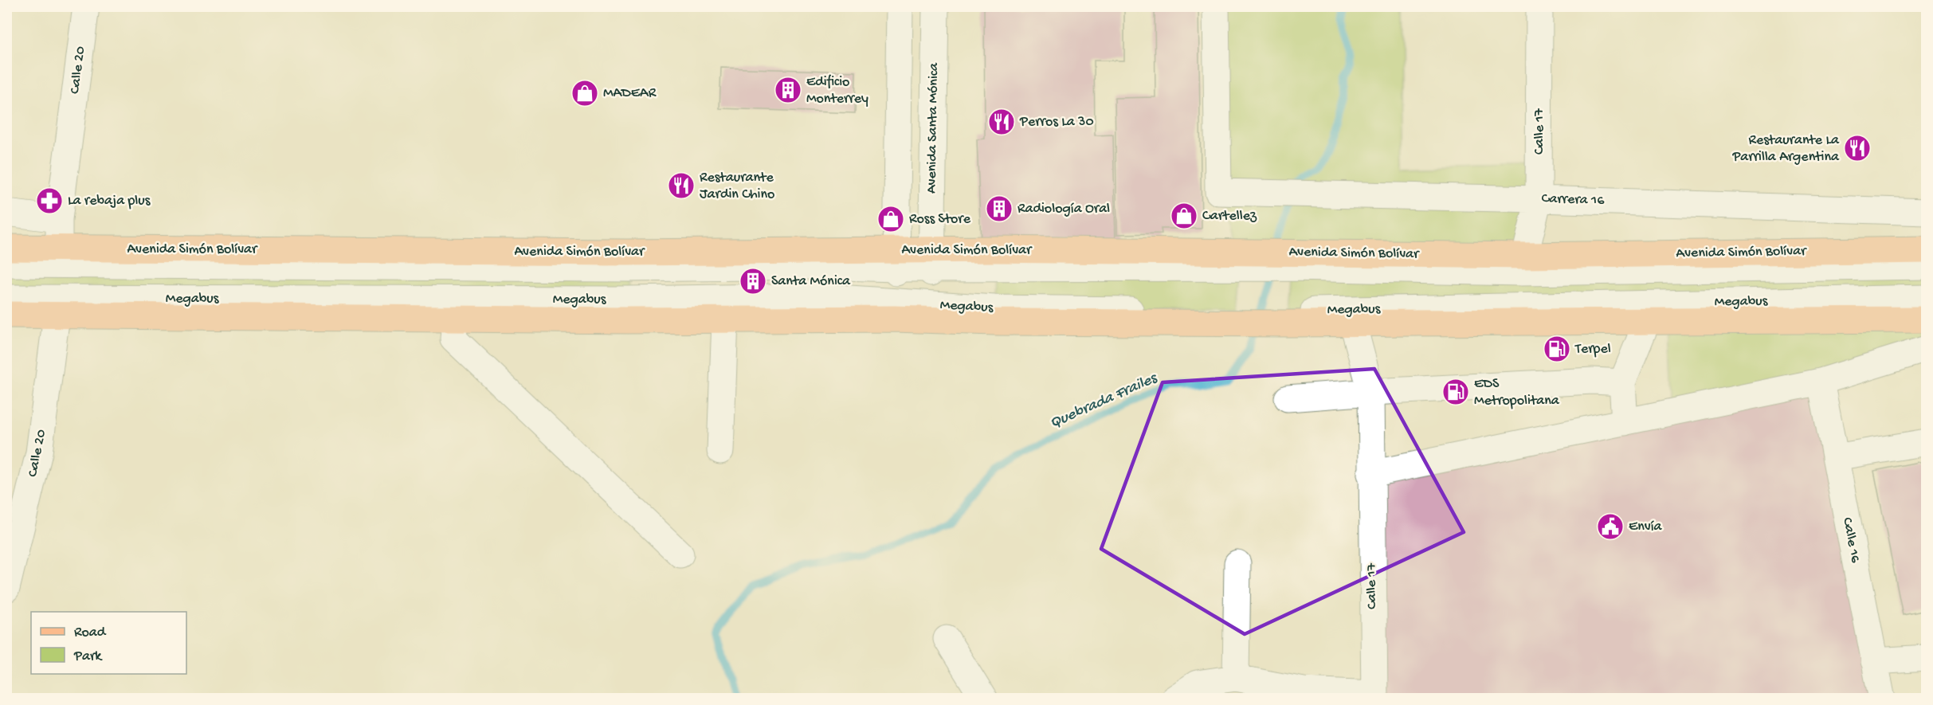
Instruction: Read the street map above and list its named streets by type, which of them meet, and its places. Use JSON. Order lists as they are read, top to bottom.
{
  "streets": {
    "main road": ["Avenida Simón Bolívar"],
    "street": [
      "Calle 20",
      "Avenida Santa Mónica",
      "Calle 17",
      "Carrera 16",
      "Megabus",
      "Calle 16"
    ]
  },
  "crossings": [
    ["Calle 20", "Avenida Simón Bolívar"],
    ["Avenida Santa Mónica", "Avenida Simón Bolívar"],
    ["Calle 17", "Carrera 16"],
    ["Calle 17", "Avenida Simón Bolívar"]
  ],
  "water": ["Quebrada Frailes"],
  "places": {
    "building": ["Edificio Monterrey", "Radiología Oral", "Santa Mónica"],
    "shop": ["MADEAR", "Cartellez", "Ross Store"],
    "restaurant": ["Perros La 30", "Restaurante La Parrilla Argentina", "Restaurante Jardin Chino"],
    "pharmacy": ["La rebaja plus"],
    "fuel station": ["Terpel", "EDS Metropolitana"],
    "public building": ["Envía"]
  },
  "legend": ["Road", "Park"]
}
